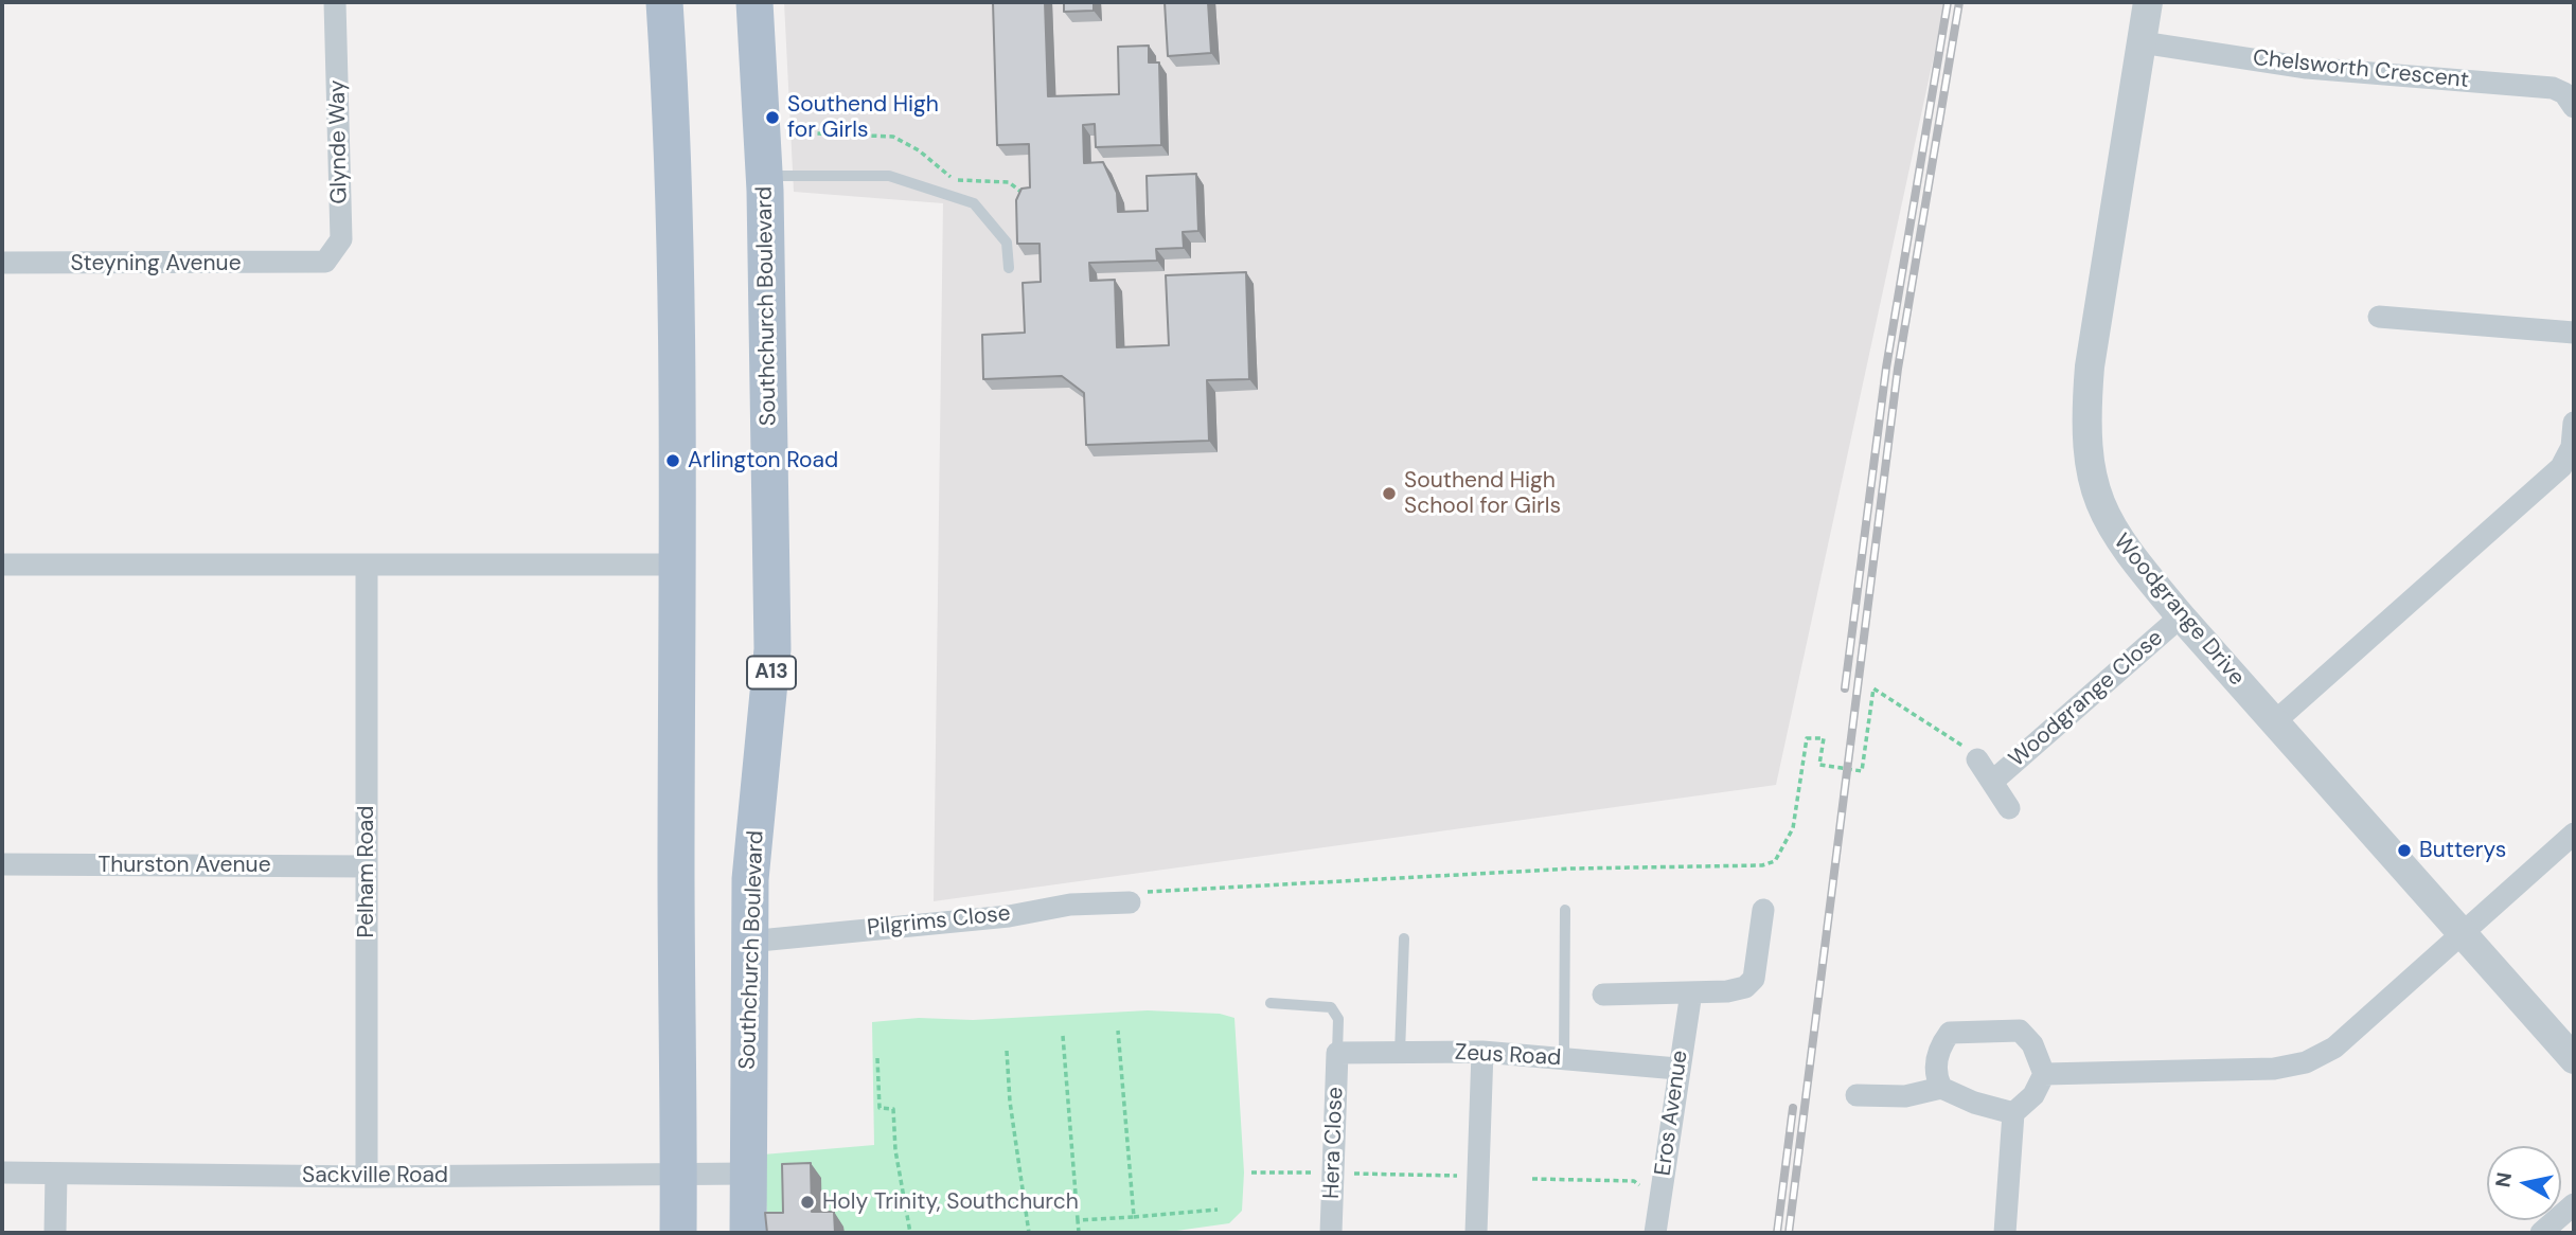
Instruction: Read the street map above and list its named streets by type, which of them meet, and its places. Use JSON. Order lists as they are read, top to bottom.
{
  "streets": {
    "main road": ["Southchurch Boulevard", "A13"],
    "street": [
      "Chelsworth Crescent",
      "Glynde Way",
      "Steyning Avenue",
      "Woodgrange Drive",
      "Woodgrange Close",
      "Thurston Avenue",
      "Pelham Road",
      "Pilgrims Close",
      "Zeus Road",
      "Eros Avenue",
      "Hera Close",
      "Sackville Road"
    ]
  },
  "crossings": [
    ["Chelsworth Crescent", "Woodgrange Drive"],
    ["Glynde Way", "Steyning Avenue"],
    ["Southchurch Boulevard", "Pilgrims Close"],
    ["Southchurch Boulevard", "Sackville Road"],
    ["Woodgrange Drive", "Woodgrange Close"],
    ["Thurston Avenue", "Pelham Road"],
    ["Pelham Road", "Sackville Road"],
    ["Zeus Road", "Eros Avenue"],
    ["Zeus Road", "Hera Close"]
  ],
  "places": [
    "Southend High for Girls",
    "Arlington Road",
    "Southend High School for Girls",
    "Butterys",
    "Holy Trinity, Southchurch"
  ],
  "north": "left"
}
